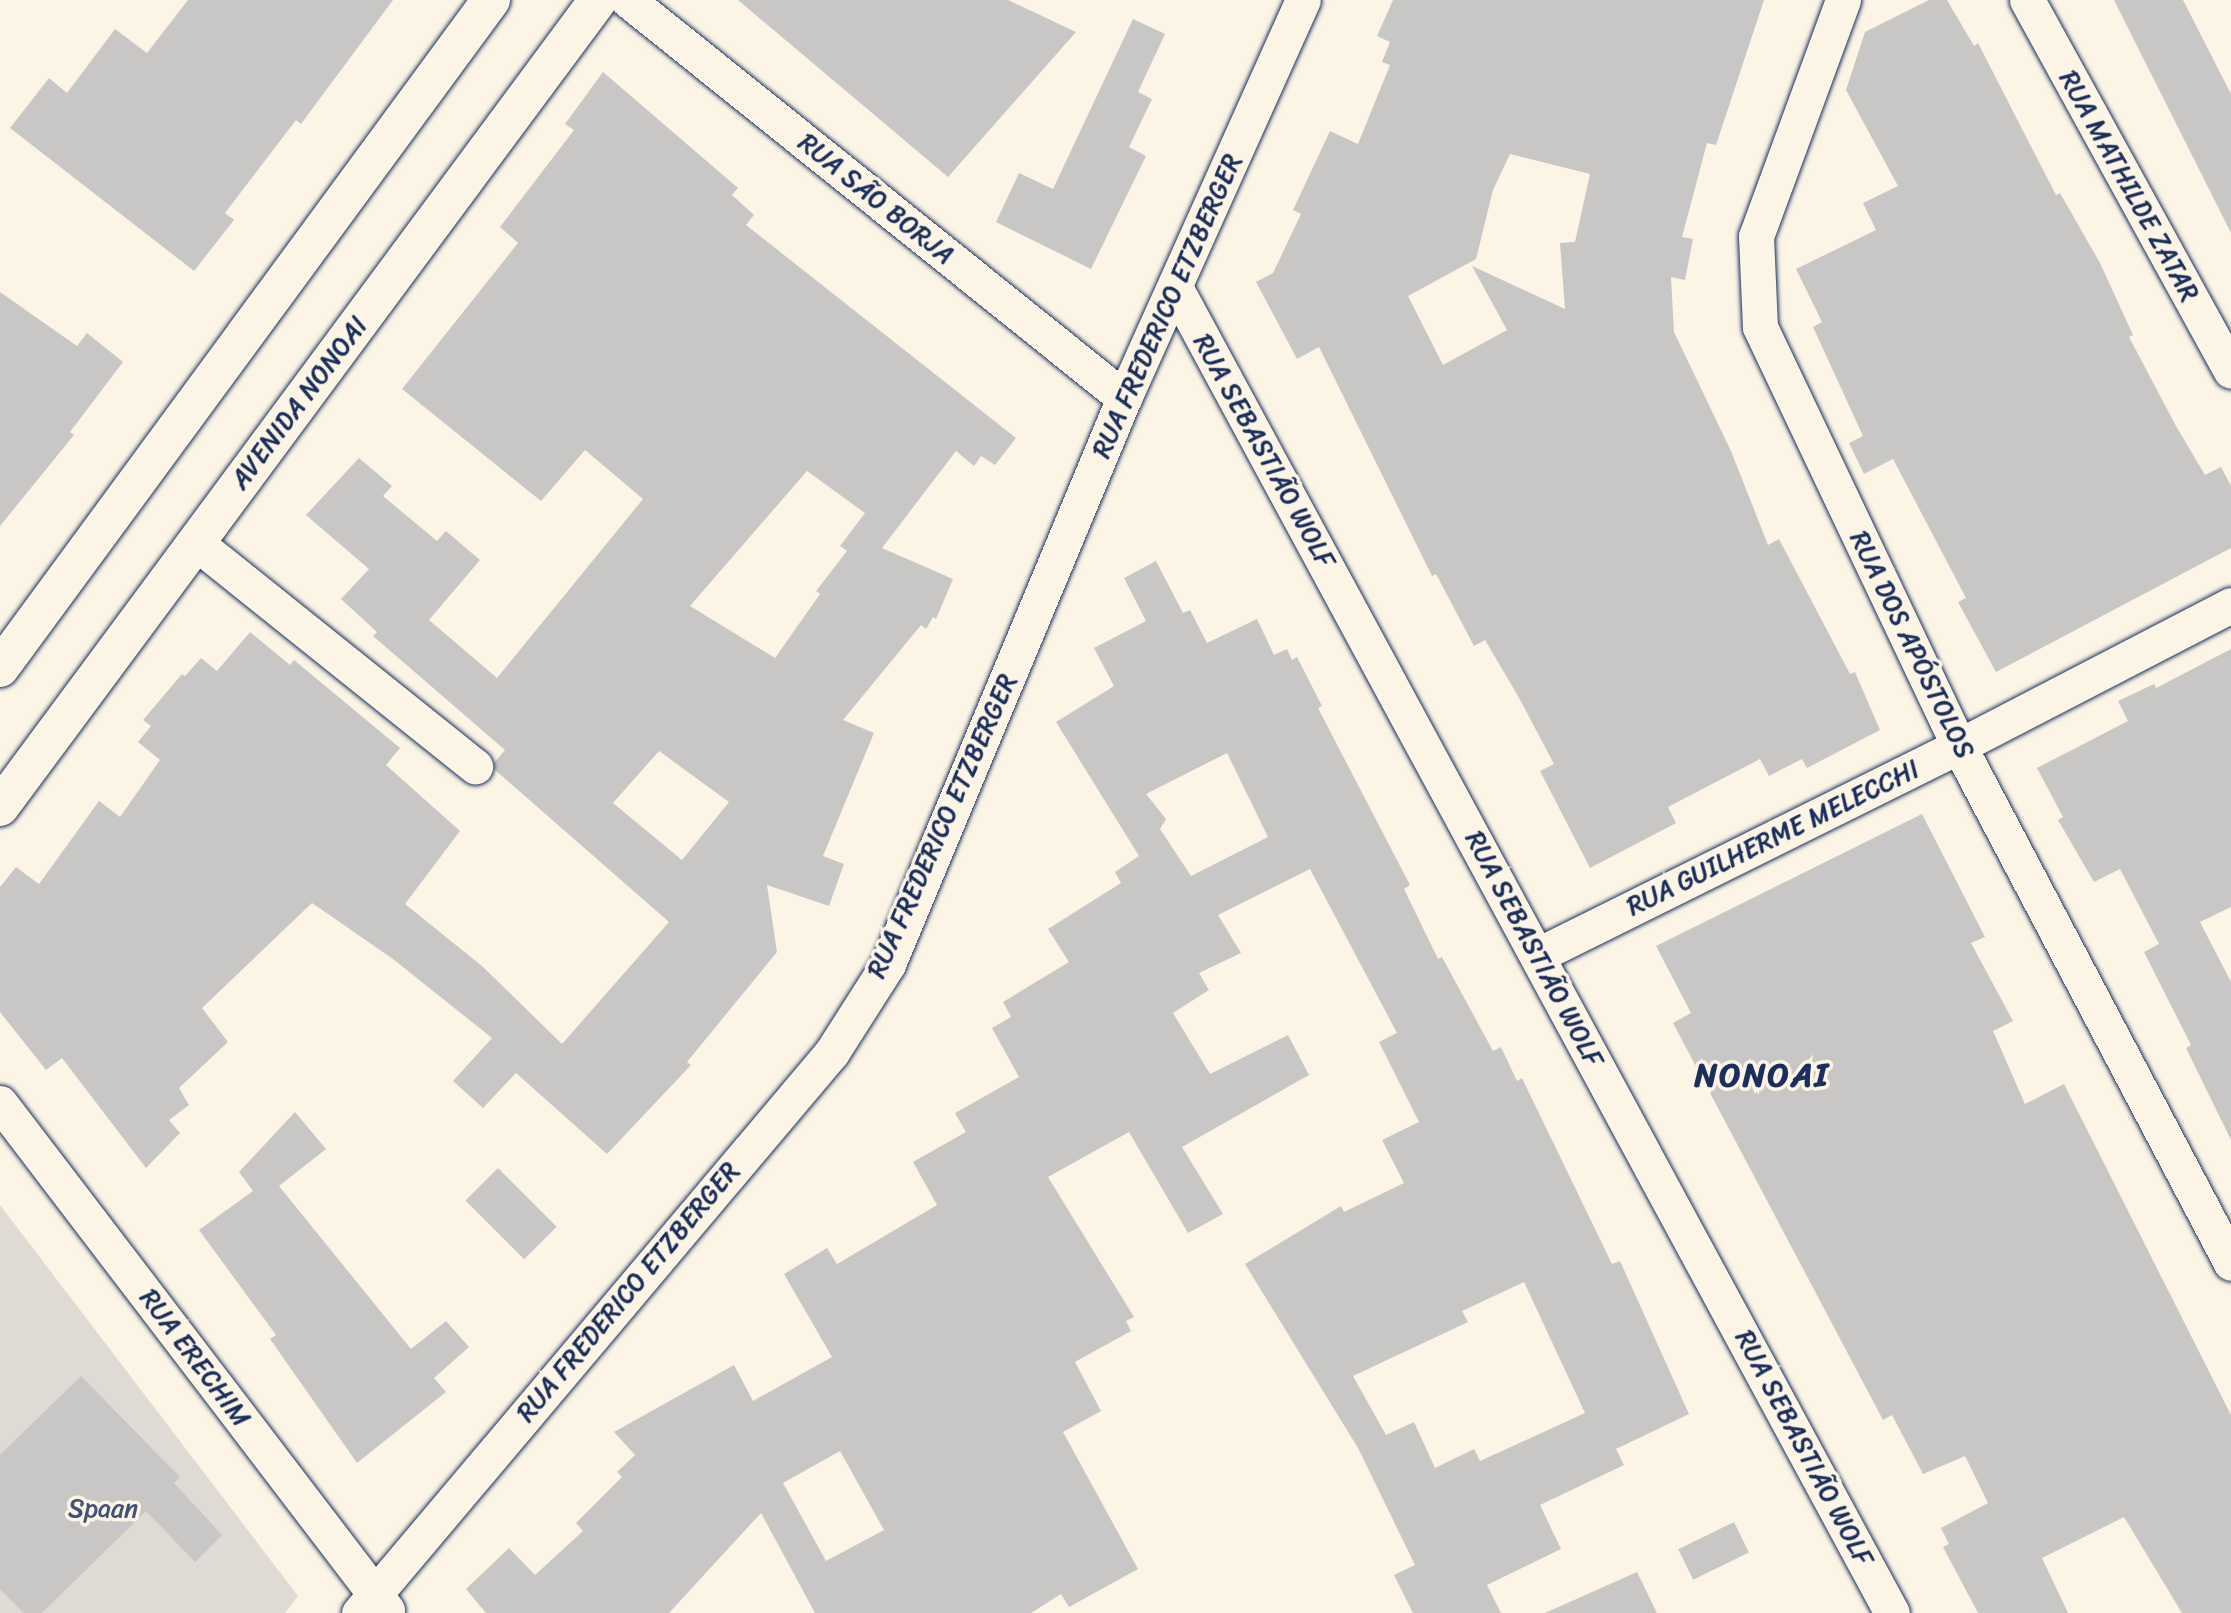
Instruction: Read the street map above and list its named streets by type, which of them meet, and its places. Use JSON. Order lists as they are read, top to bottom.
{
  "streets": {
    "main road": ["AVENIDA NONOAI"],
    "street": [
      "RUA MATHILDE ZATAR",
      "RUA SÃO BORJA",
      "RUA FREDERICO ETZBERGER",
      "RUA SEBASTIÃO WOLF",
      "RUA DOS APÓSTOLOS",
      "RUA GUILHERME MELECCHI",
      "RUA ERECHIM"
    ]
  },
  "crossings": [
    ["RUA SÃO BORJA", "RUA FREDERICO ETZBERGER"],
    ["RUA FREDERICO ETZBERGER", "RUA SEBASTIÃO WOLF"],
    ["RUA FREDERICO ETZBERGER", "RUA ERECHIM"],
    ["RUA SEBASTIÃO WOLF", "RUA GUILHERME MELECCHI"],
    ["RUA DOS APÓSTOLOS", "RUA GUILHERME MELECCHI"]
  ],
  "districts": ["NONOAI"],
  "parks": ["Spaan"]
}
